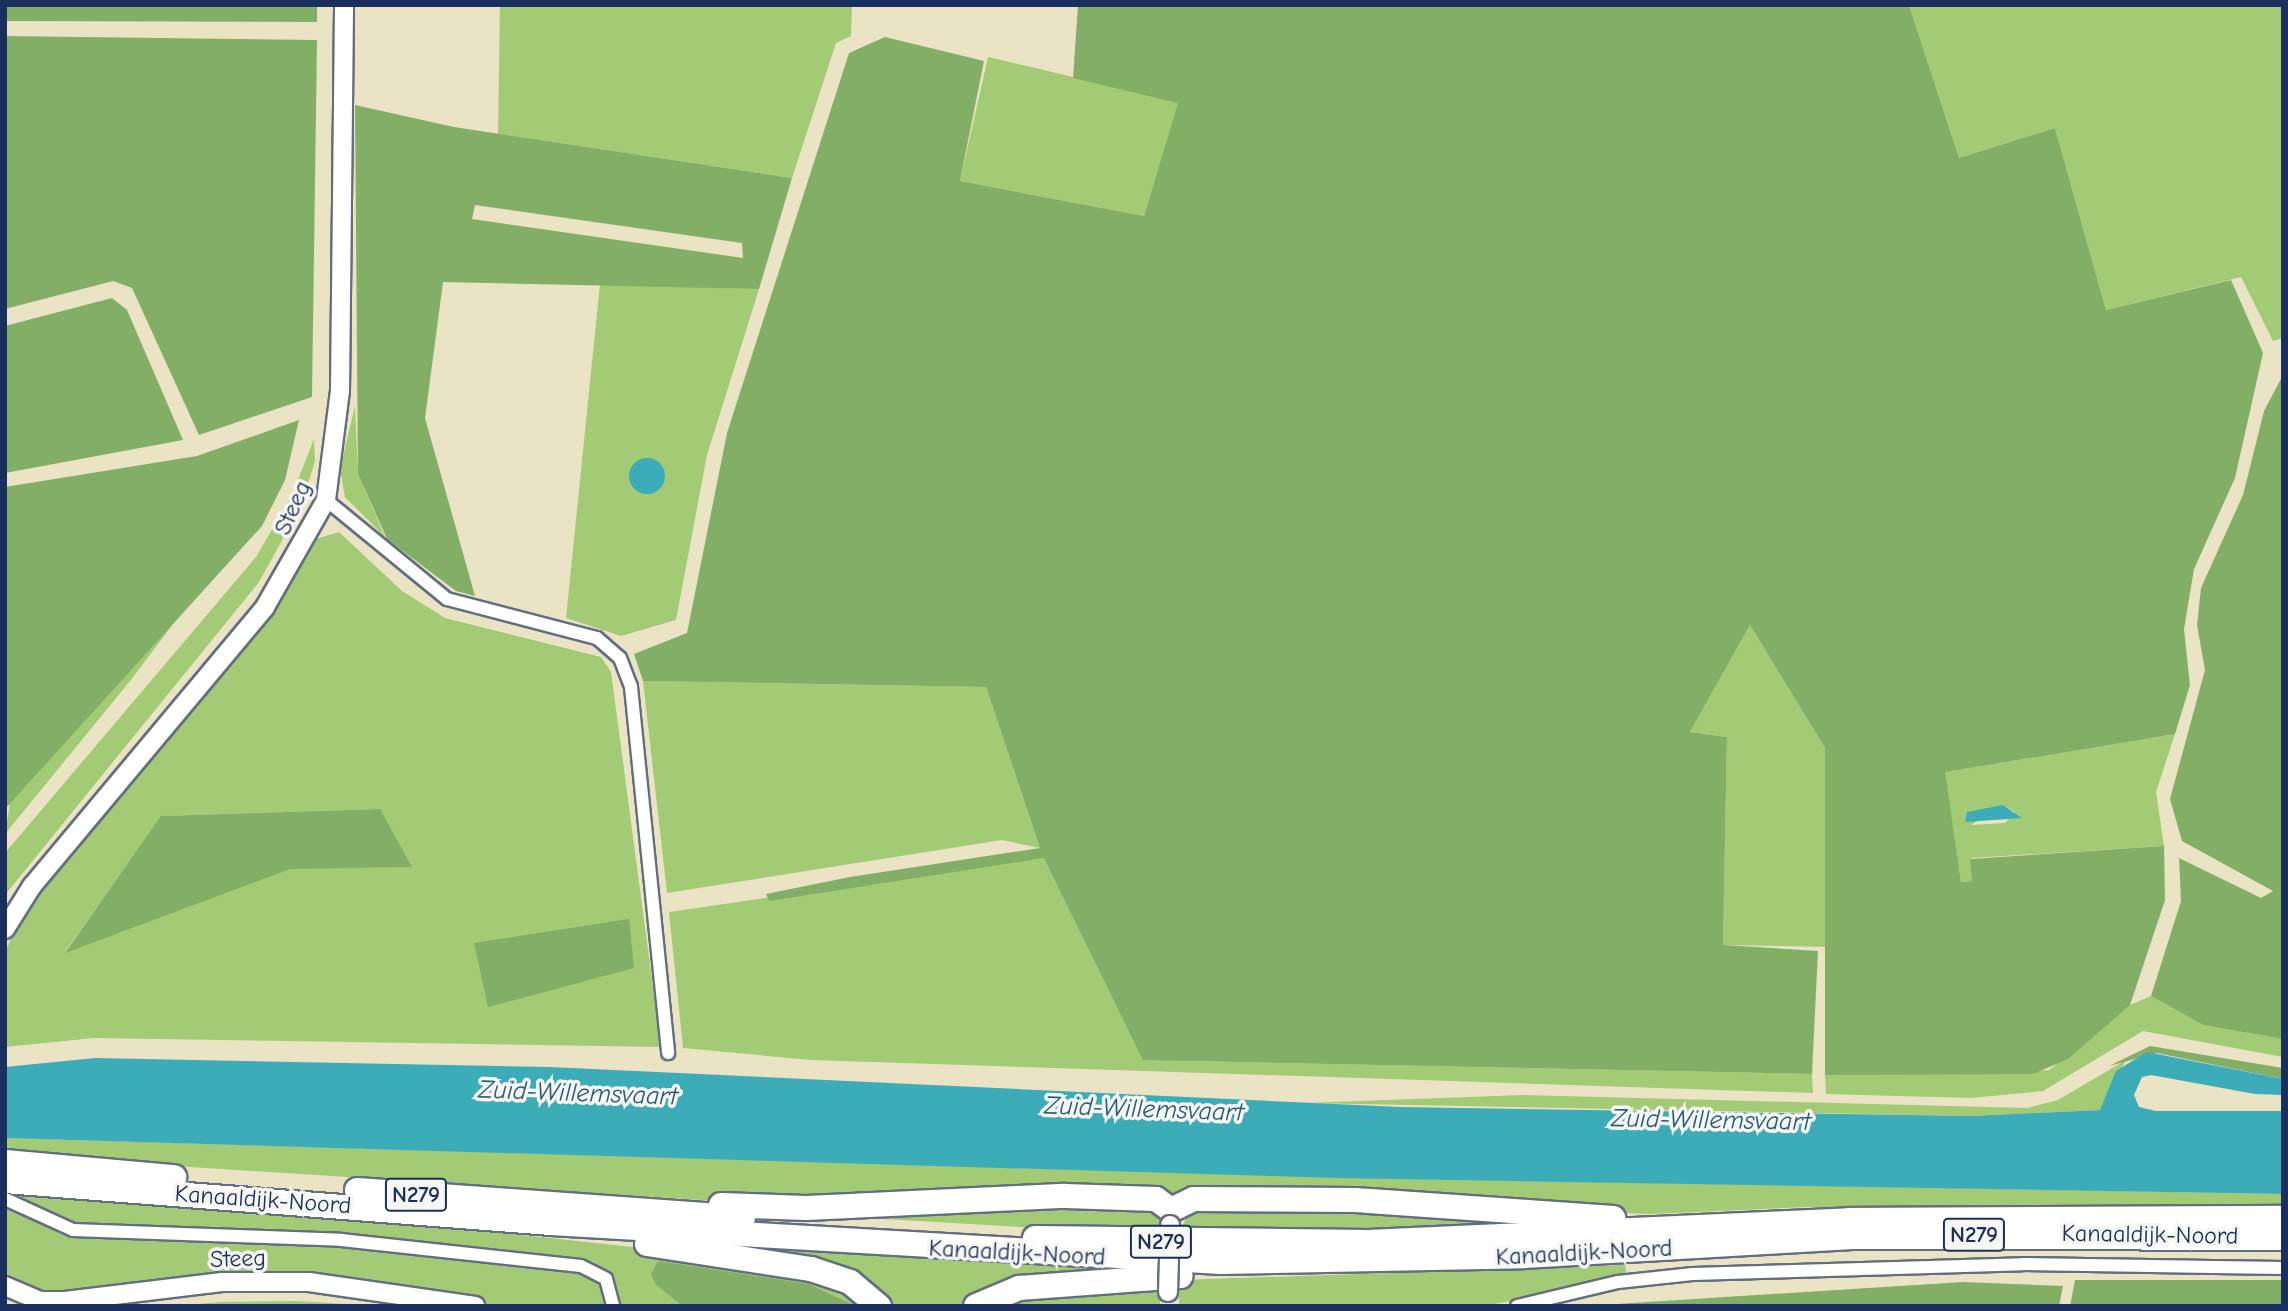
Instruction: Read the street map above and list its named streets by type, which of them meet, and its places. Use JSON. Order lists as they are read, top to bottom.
{
  "streets": {
    "highway": ["N279", "Kanaaldijk-Noord"],
    "street": ["Steeg"]
  },
  "crossings": [
    ["N279", "Kanaaldijk-Noord"]
  ],
  "water": ["Zuid-Willemsvaart"]
}
